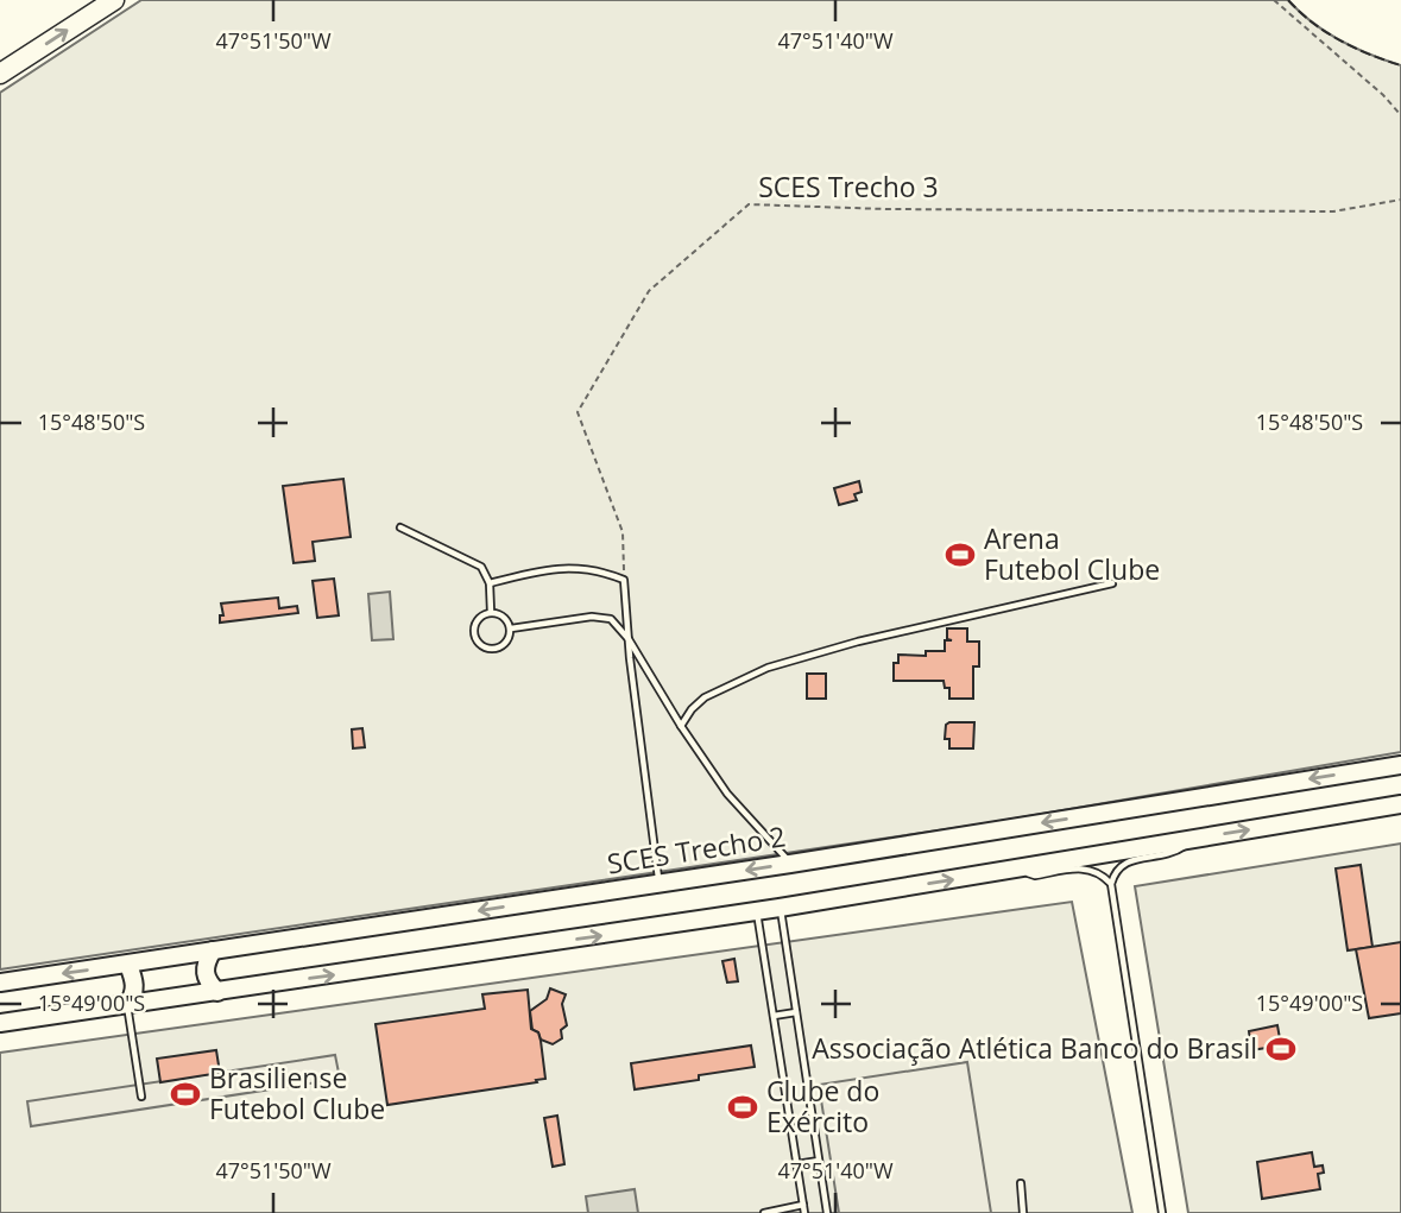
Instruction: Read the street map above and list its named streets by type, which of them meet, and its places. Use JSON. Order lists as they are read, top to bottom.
{
  "streets": {
    "main road": ["SCES Trecho 2"],
    "path": ["SCES Trecho 3"]
  },
  "places": {
    "sports": [
      "Arena Futebol Clube",
      "Associação Atlética Banco do Brasil",
      "Brasiliense Futebol Clube",
      "Clube do Exército"
    ]
  },
  "coordinates": [
    "47°51'50\"W",
    "47°51'40\"W",
    "15°48'50\"S",
    "15°49'00\"S"
  ]
}
